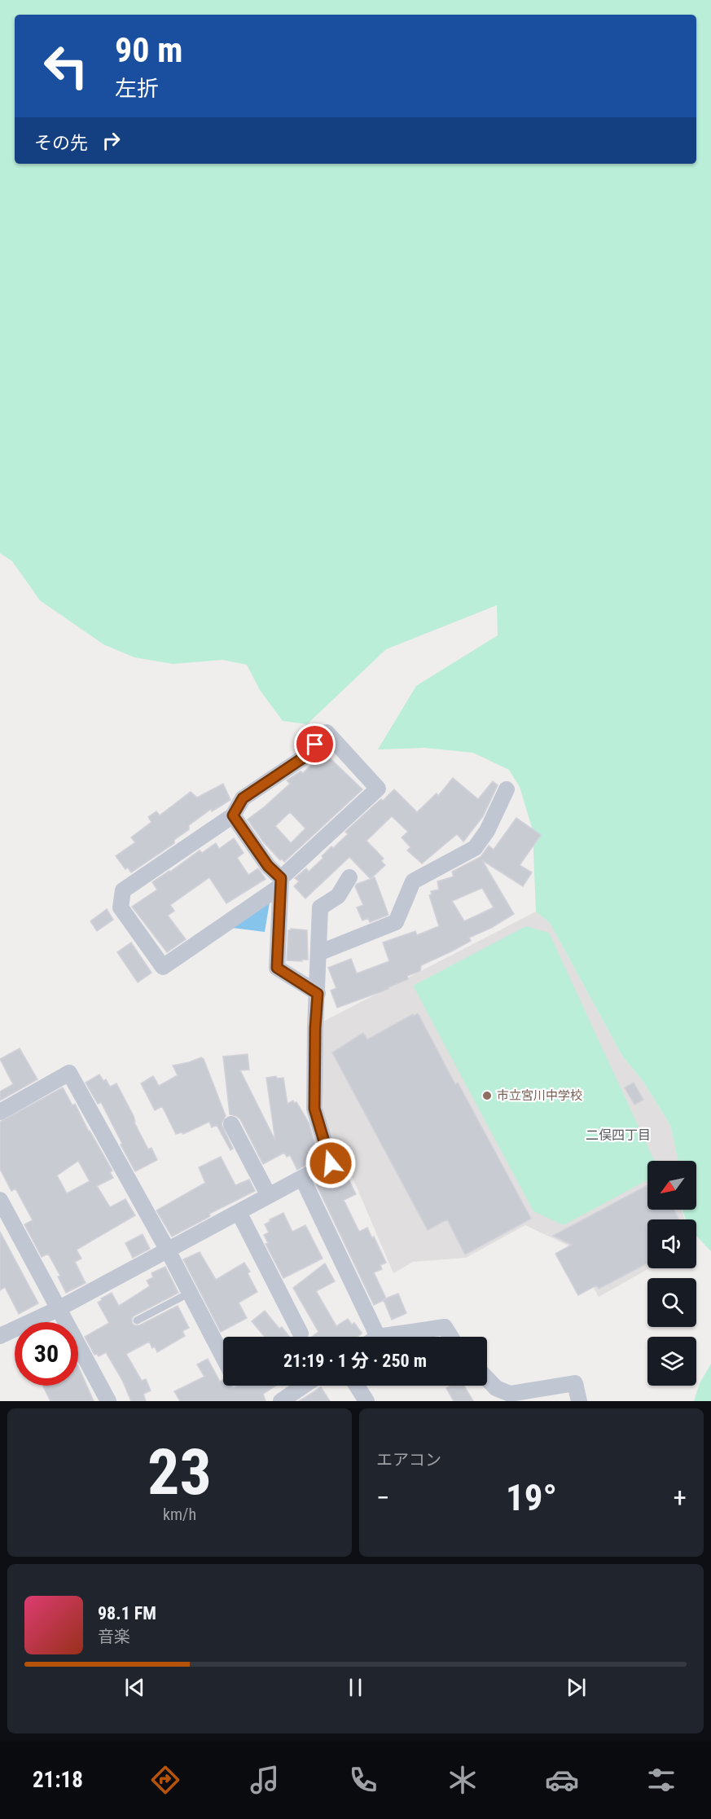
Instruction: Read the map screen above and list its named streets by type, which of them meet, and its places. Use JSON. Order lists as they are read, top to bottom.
{
  "districts": ["二俣四丁目"],
  "places": ["市立宮川中学校"],
  "north": "bottom left",
  "page": {
    "turn": ["90 m", "左折"],
    "then": "その先",
    "limit": "30",
    "trip": "21:19 · 1 分 · 250 m",
    "tile": [
      ["23", "km/h"],
      "エアコン"
    ],
    "heat": ["−", "19°", "+"],
    "song": ["98.1 FM", "音楽"],
    "tabs": "21:18"
  }
}
